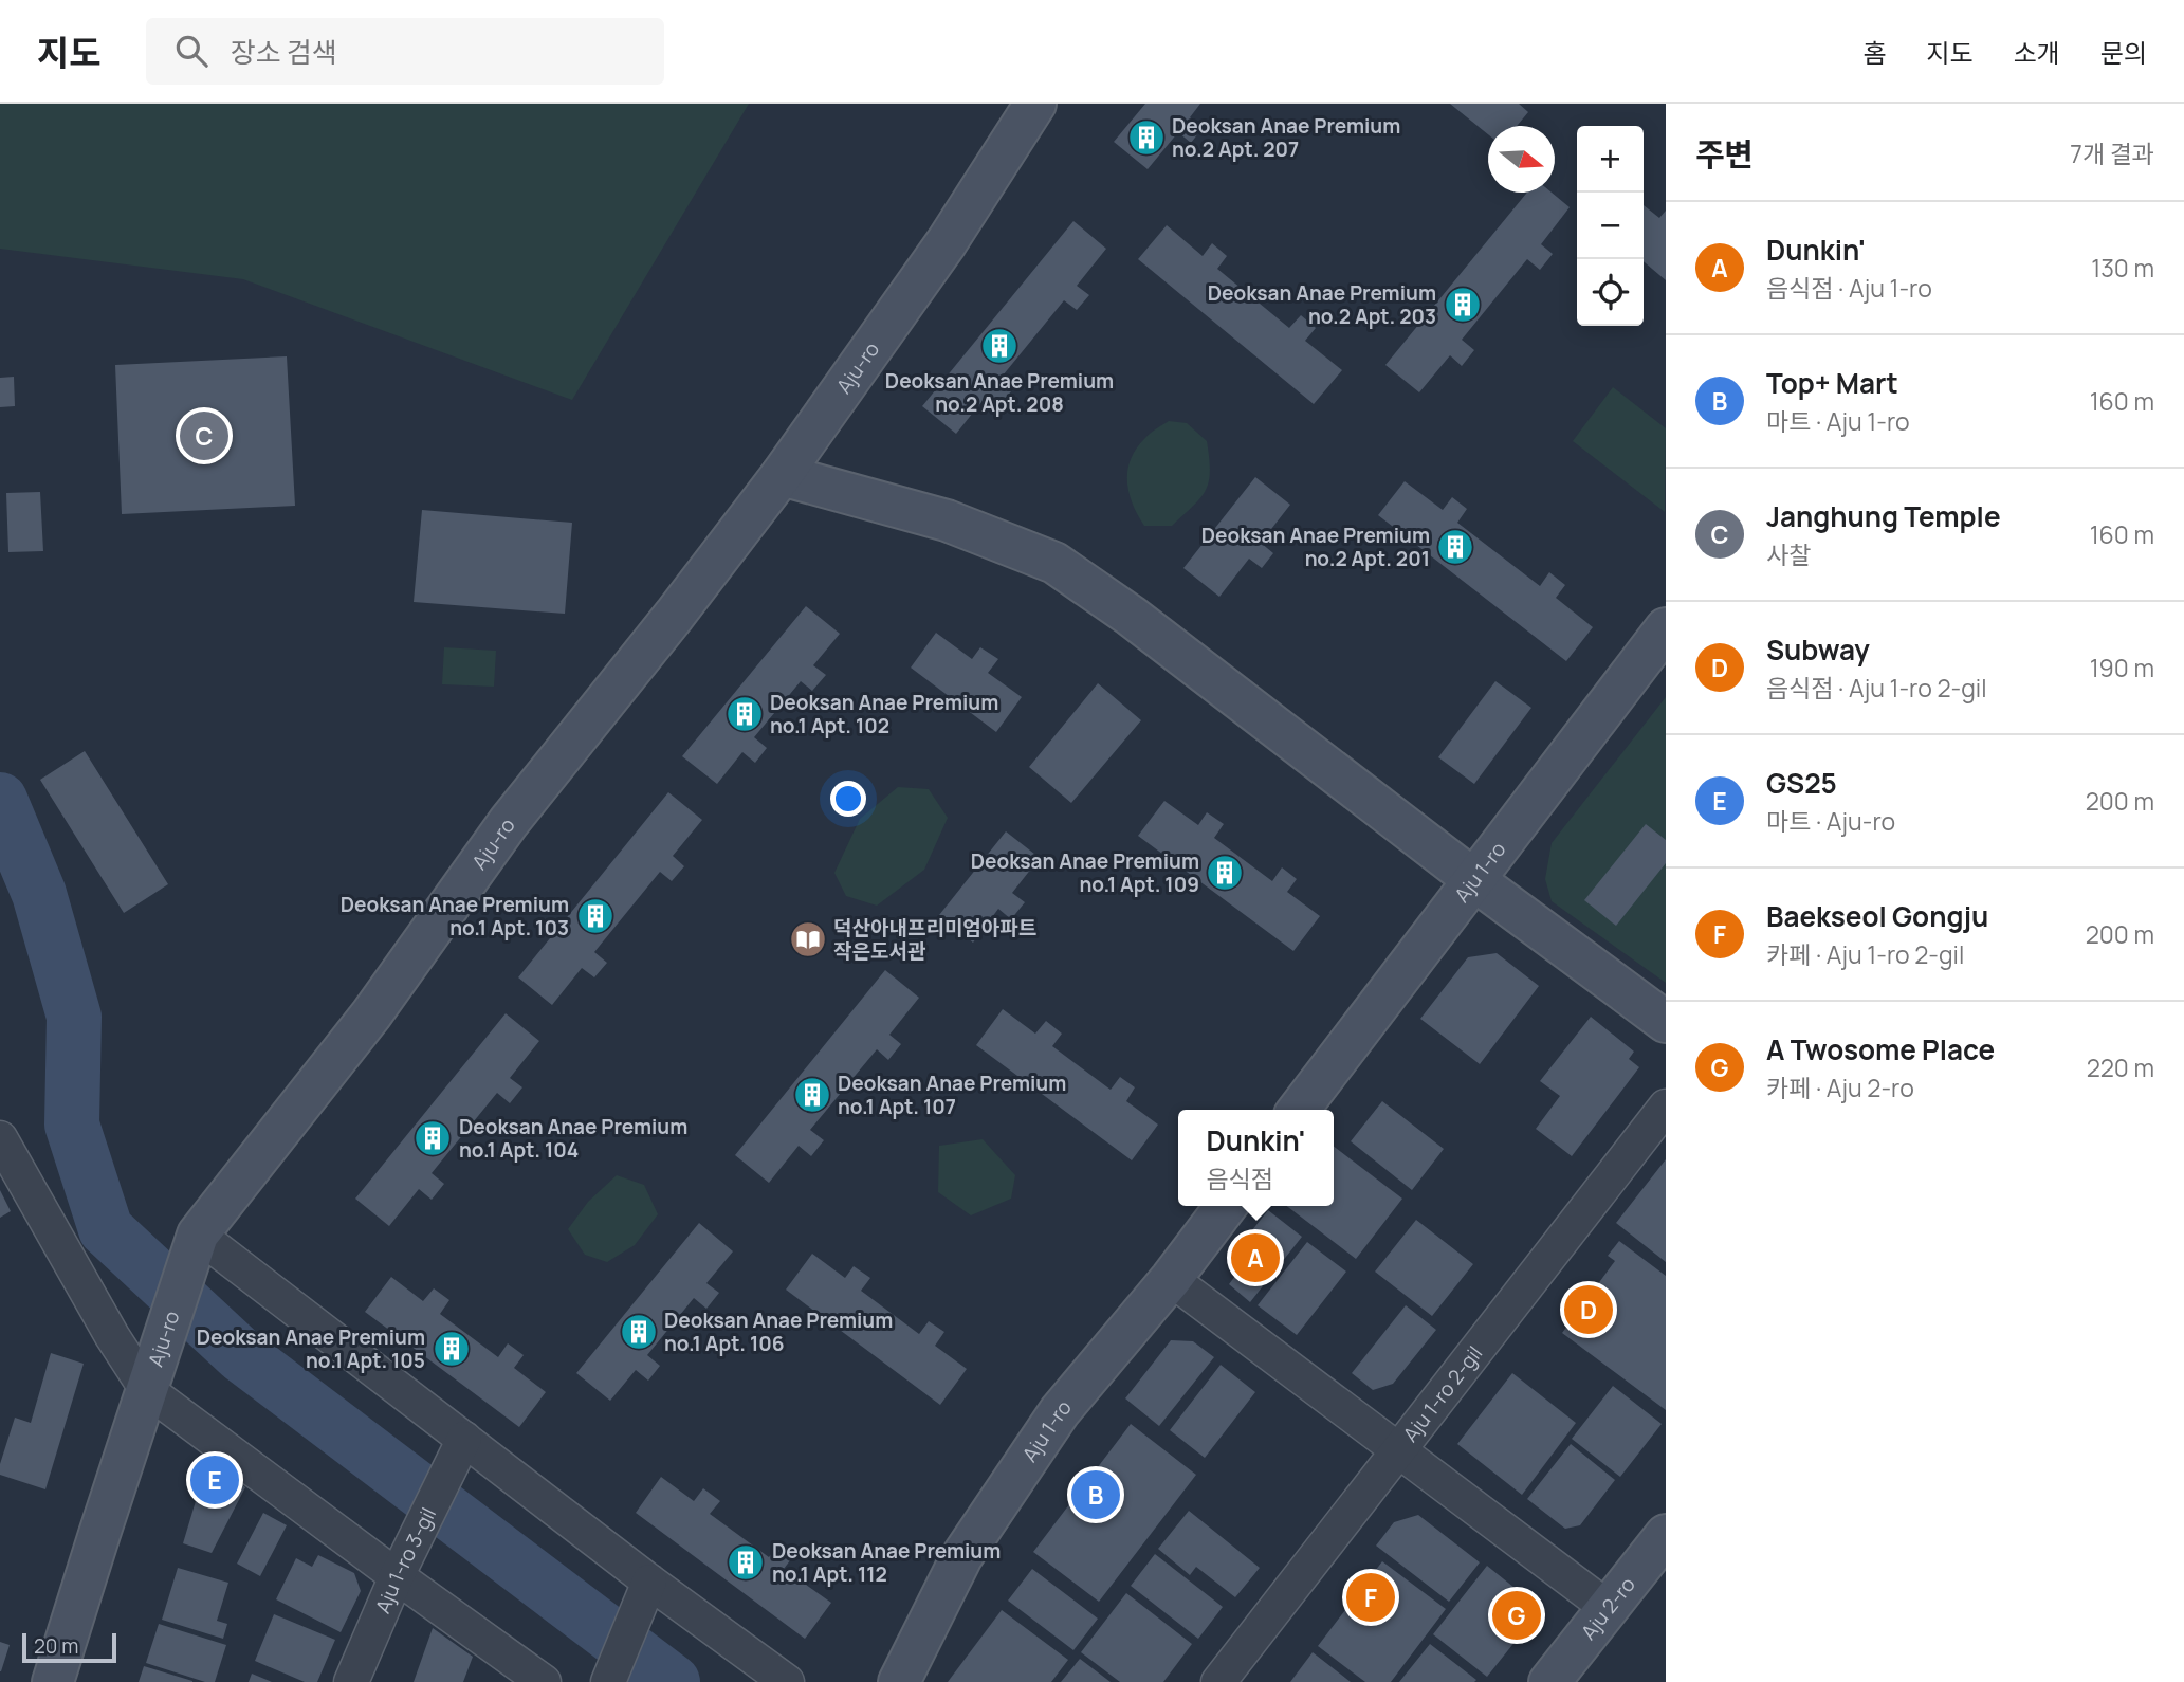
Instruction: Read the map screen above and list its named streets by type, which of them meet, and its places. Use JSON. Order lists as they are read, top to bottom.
{
  "streets": {
    "street": [
      "Aju-ro",
      "Aju 1-ro",
      "Aju 1-ro 2-gil",
      "Aju 1-ro 3-gil",
      "Aju 2-ro"
    ]
  },
  "places": {
    "building": [
      "Deoksan Anae Premium no.2 Apt. 207",
      "Deoksan Anae Premium no.2 Apt. 203",
      "Deoksan Anae Premium no.2 Apt. 208",
      "Deoksan Anae Premium no.2 Apt. 201",
      "Deoksan Anae Premium no.1 Apt. 102",
      "Deoksan Anae Premium no.1 Apt. 109",
      "Deoksan Anae Premium no.1 Apt. 103",
      "Deoksan Anae Premium no.1 Apt. 107",
      "Deoksan Anae Premium no.1 Apt. 104",
      "Deoksan Anae Premium no.1 Apt. 106",
      "Deoksan Anae Premium no.1 Apt. 105",
      "Deoksan Anae Premium no.1 Apt. 112"
    ],
    "library": ["덕산아내프리미엄아파트 작은도서관"]
  },
  "scale_bar": "20 m",
  "north": "right",
  "page": {
    "header": "지도",
    "search": "장소 검색",
    "nav": [
      "홈",
      "지도",
      "소개",
      "문의"
    ],
    "heading": ["주변", "7개 결과"],
    "map_buttons": ["+", "−"],
    "list": [
      {
        "mark": "A",
        "name": "Dunkin'",
        "note": "음식점 · Aju 1-ro",
        "value": "130 m"
      },
      {
        "mark": "B",
        "name": "Top+ Mart",
        "note": "마트 · Aju 1-ro",
        "value": "160 m"
      },
      {
        "mark": "C",
        "name": "Janghung Temple",
        "note": "사찰",
        "value": "160 m"
      },
      {
        "mark": "D",
        "name": "Subway",
        "note": "음식점 · Aju 1-ro 2-gil",
        "value": "190 m"
      },
      {
        "mark": "E",
        "name": "GS25",
        "note": "마트 · Aju-ro",
        "value": "200 m"
      },
      {
        "mark": "F",
        "name": "Baekseol Gongju",
        "note": "카페 · Aju 1-ro 2-gil",
        "value": "200 m"
      },
      {
        "mark": "G",
        "name": "A Twosome Place",
        "note": "카페 · Aju 2-ro",
        "value": "220 m"
      }
    ],
    "pins": [
      "C",
      "A",
      "D",
      "E",
      "B",
      "F",
      "G"
    ],
    "popup": ["Dunkin'", "음식점"],
    "scale": "20 m"
  }
}
